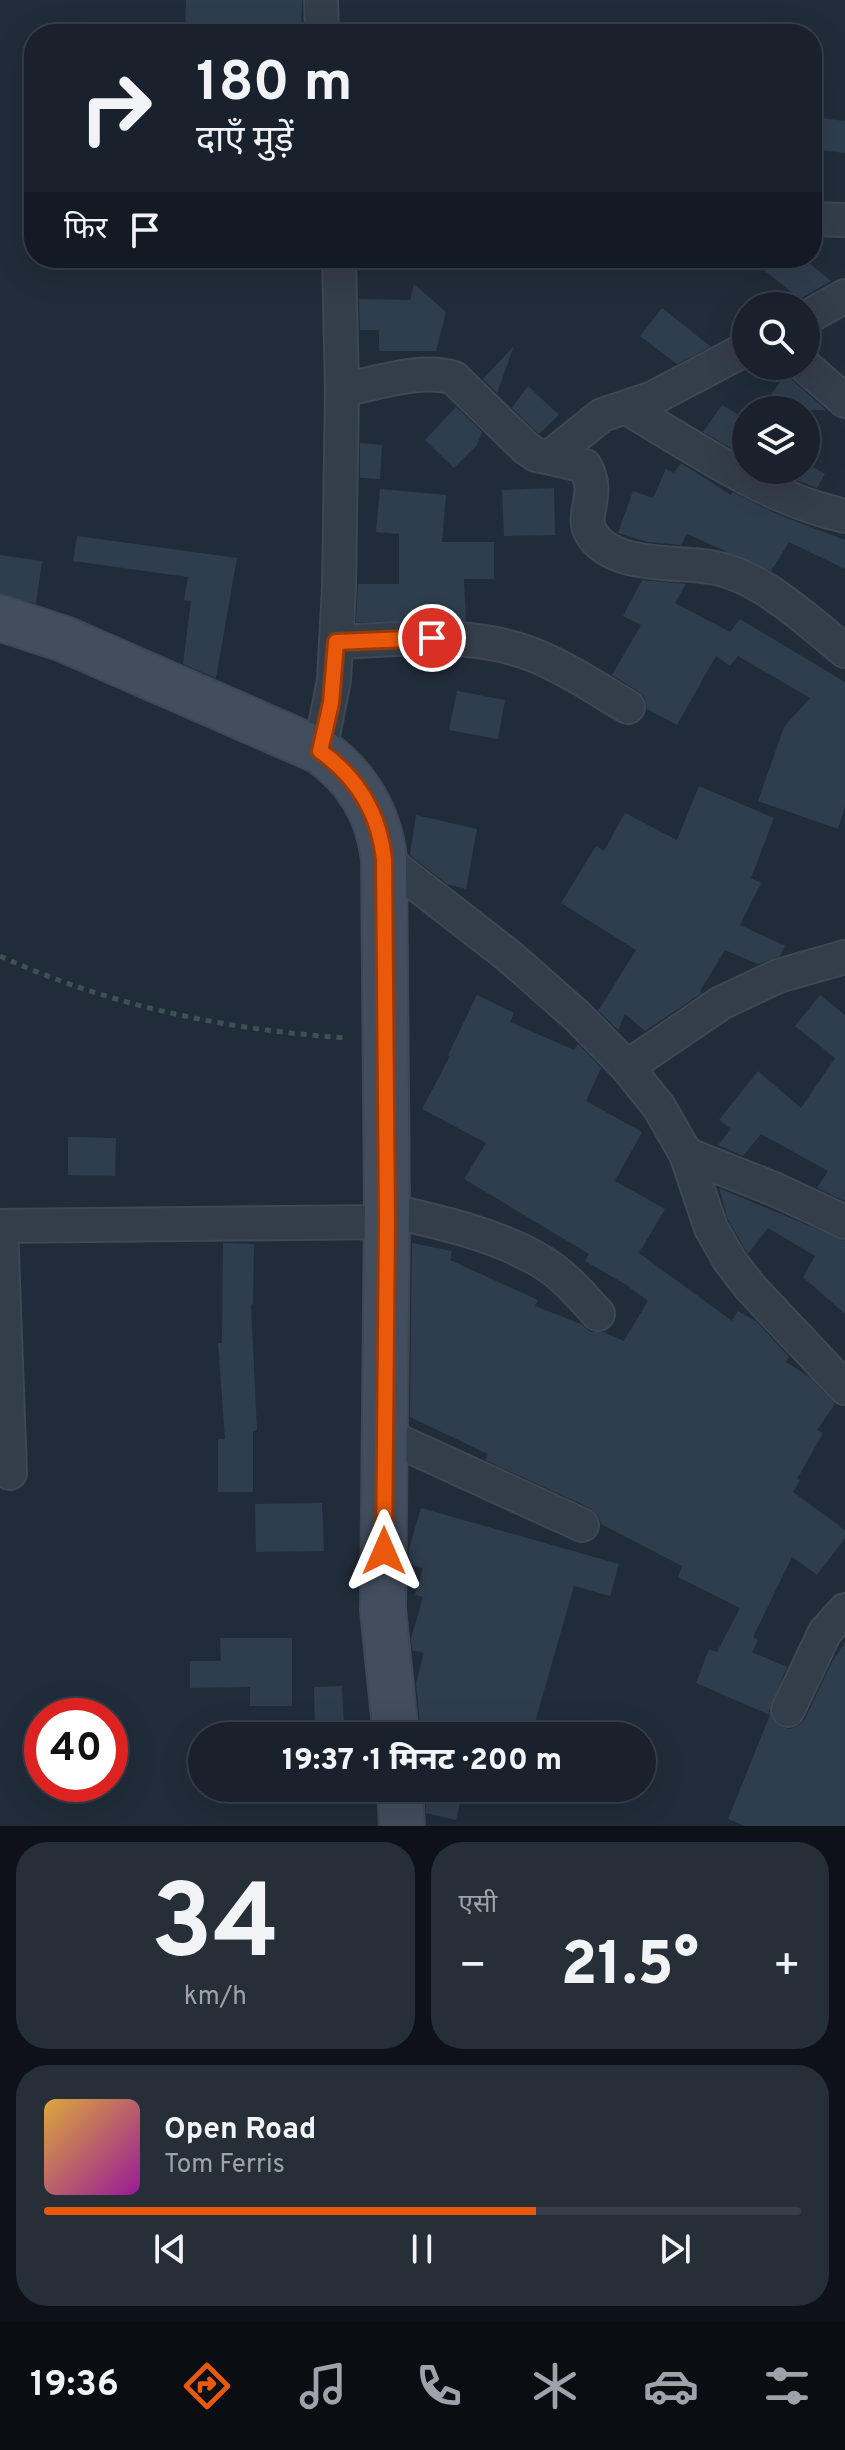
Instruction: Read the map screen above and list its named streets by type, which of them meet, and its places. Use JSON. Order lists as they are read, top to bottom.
{
  "page": {
    "turn": ["180 m", "दाएँ मुड़ें"],
    "then": "फिर",
    "limit": "40",
    "trip": "19:37 · 1 मिनट · 200 m",
    "tile": [
      ["34", "km/h"],
      "एसी"
    ],
    "heat": ["−", "21.5°", "+"],
    "song": ["Open Road", "Tom Ferris"],
    "tabs": "19:36"
  }
}
